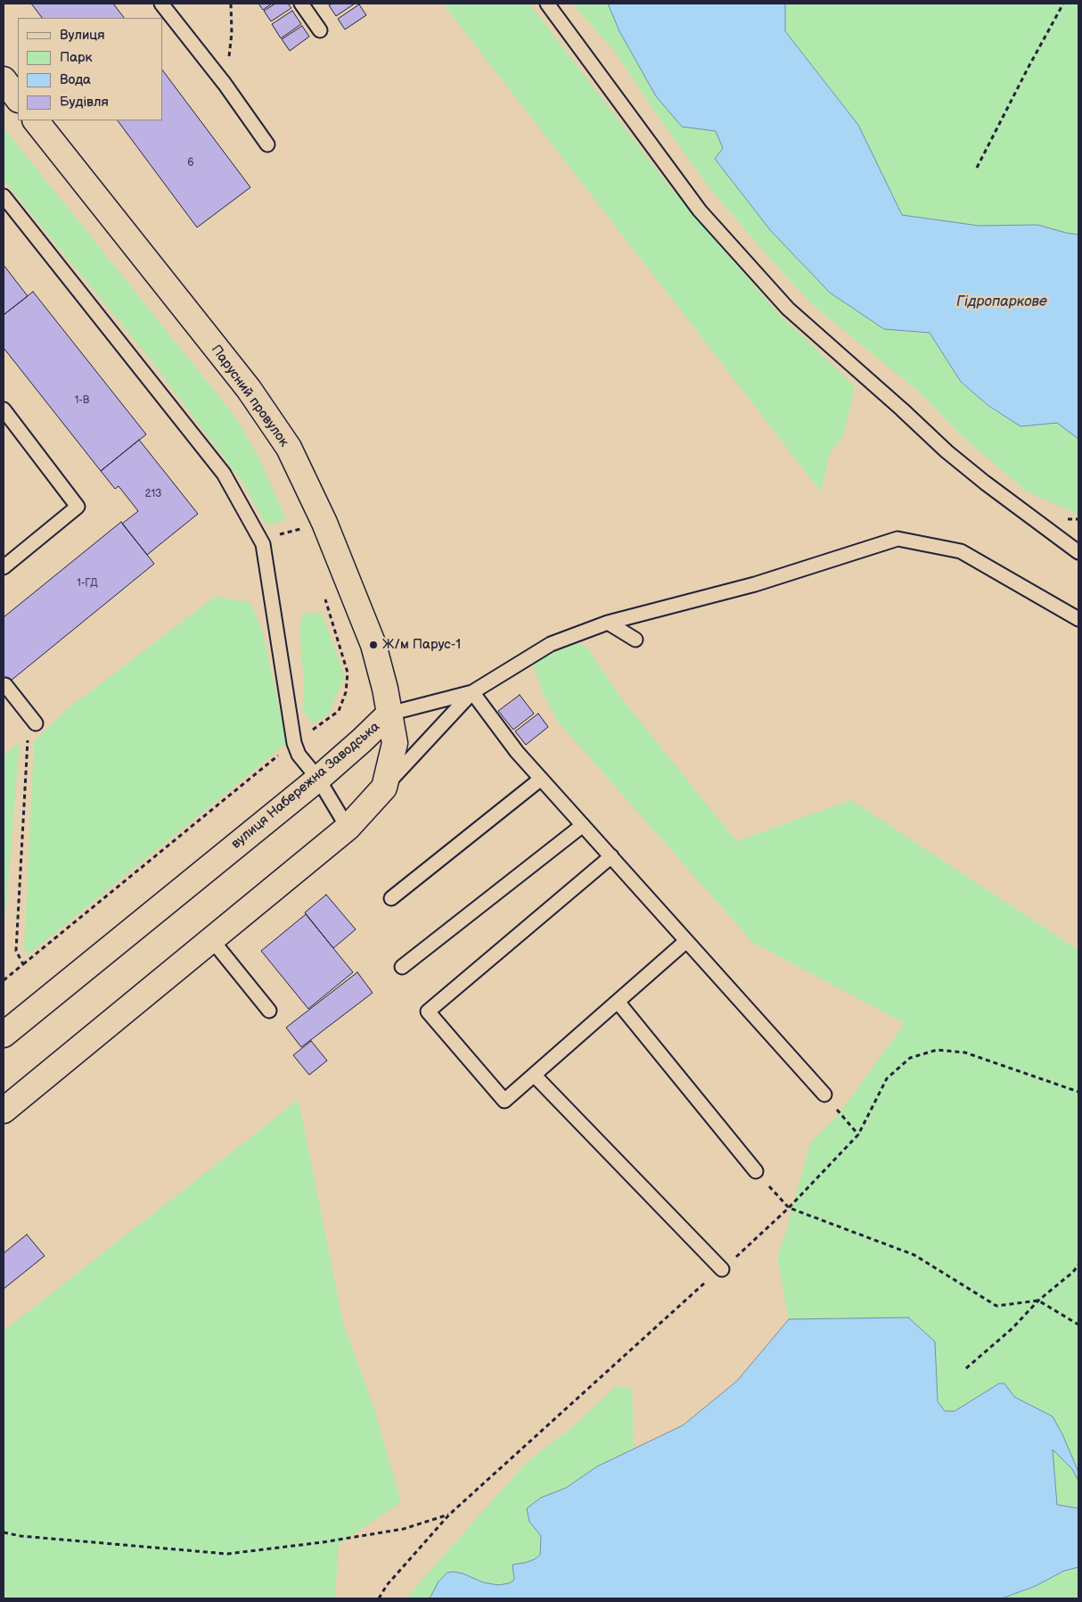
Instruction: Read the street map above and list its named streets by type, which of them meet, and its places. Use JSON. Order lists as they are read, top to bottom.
{
  "streets": {
    "street": ["Парусний провулок", "вулиця Набережна Заводська"]
  },
  "crossings": [
    ["Парусний провулок", "вулиця Набережна Заводська"]
  ],
  "water": ["Гідропаркове"],
  "places": ["Ж/м Парус-1"],
  "house_numbers": [
    "6",
    "1-В",
    "213",
    "1-ГД"
  ],
  "legend": [
    "Вулиця",
    "Парк",
    "Вода",
    "Будівля"
  ]
}
